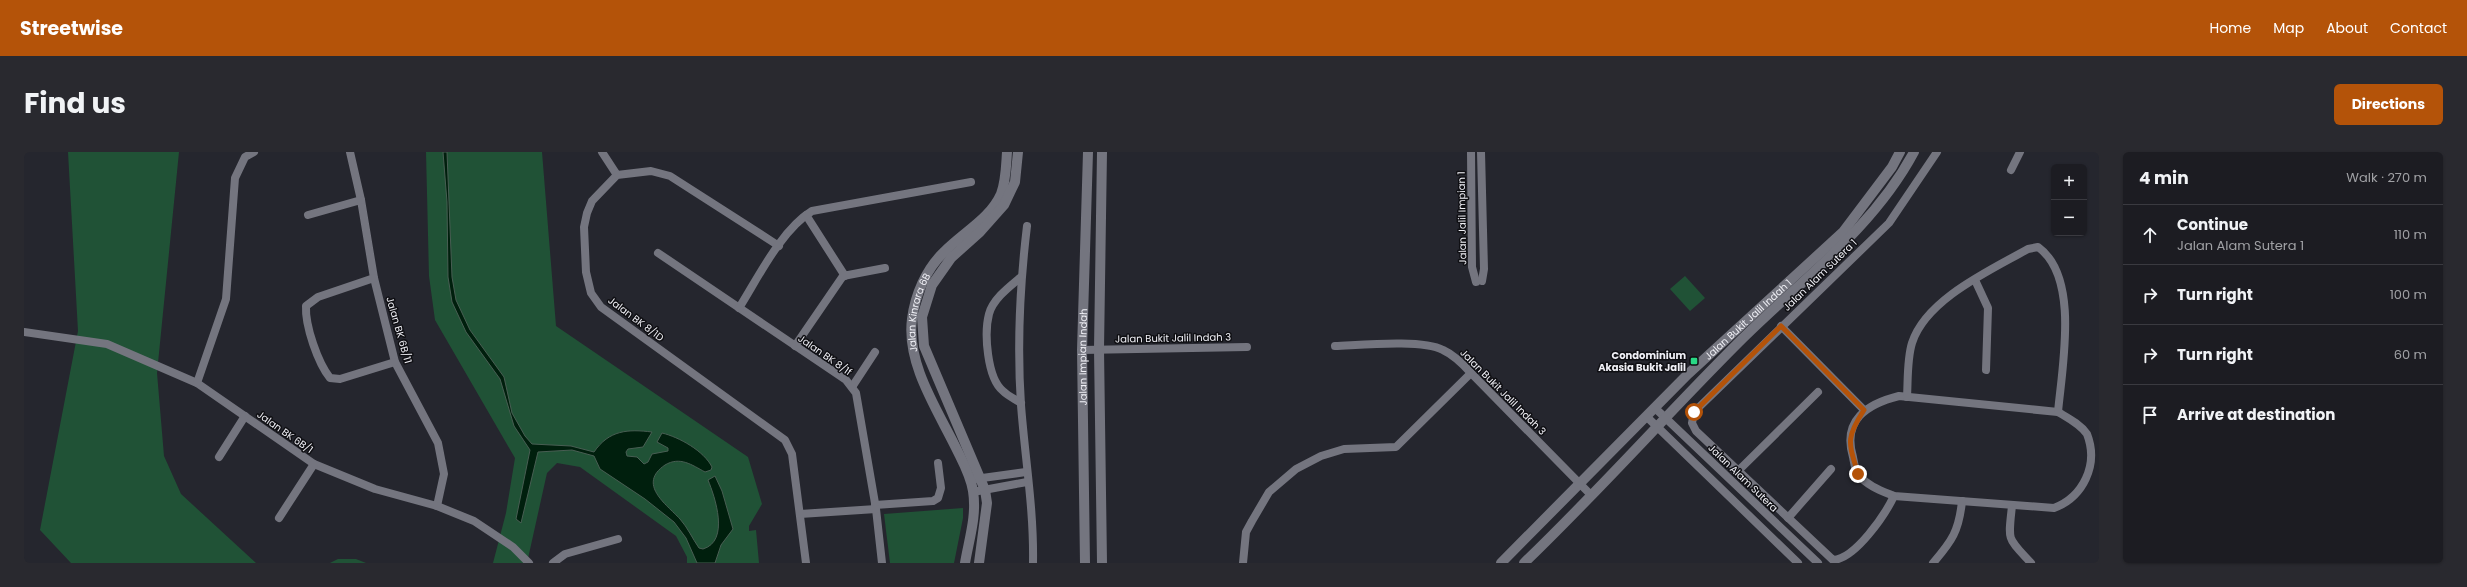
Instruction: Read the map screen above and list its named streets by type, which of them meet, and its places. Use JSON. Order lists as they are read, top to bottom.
{
  "streets": {
    "street": [
      "Jalan Jalil Impian 1",
      "Jalan Alam Sutera 1",
      "Jalan Kinrara 6B",
      "Jalan BK 8/1D",
      "Jalan Bukit Jalil Indah 1",
      "Jalan BK 6B/11",
      "Jalan Bukit Jalil Indah 3",
      "Jalan BK 8/1f",
      "Jalan Impian Indah",
      "Jalan BK 6B/1",
      "Jalan Alam Sutera"
    ]
  },
  "crossings": [
    ["Jalan Bukit Jalil Indah 1", "Jalan Bukit Jalil Indah 3"],
    ["Jalan Bukit Jalil Indah 1", "Jalan Alam Sutera"],
    ["Jalan BK 6B/11", "Jalan BK 6B/1"],
    ["Jalan Bukit Jalil Indah 3", "Jalan Impian Indah"]
  ],
  "places": {
    "transit": ["Condominium Akasia Bukit Jalil"]
  },
  "page": {
    "header": "Streetwise",
    "nav": [
      "Home",
      "Map",
      "About",
      "Contact"
    ],
    "title": "Find us",
    "buttons": "Directions",
    "heading": ["4 min", "Walk · 270 m"],
    "map_buttons": ["+", "−"],
    "list": [
      ["Continue", "Jalan Alam Sutera 1", "110 m"],
      ["Turn right", "100 m"],
      ["Turn right", "60 m"],
      "Arrive at destination"
    ]
  }
}
